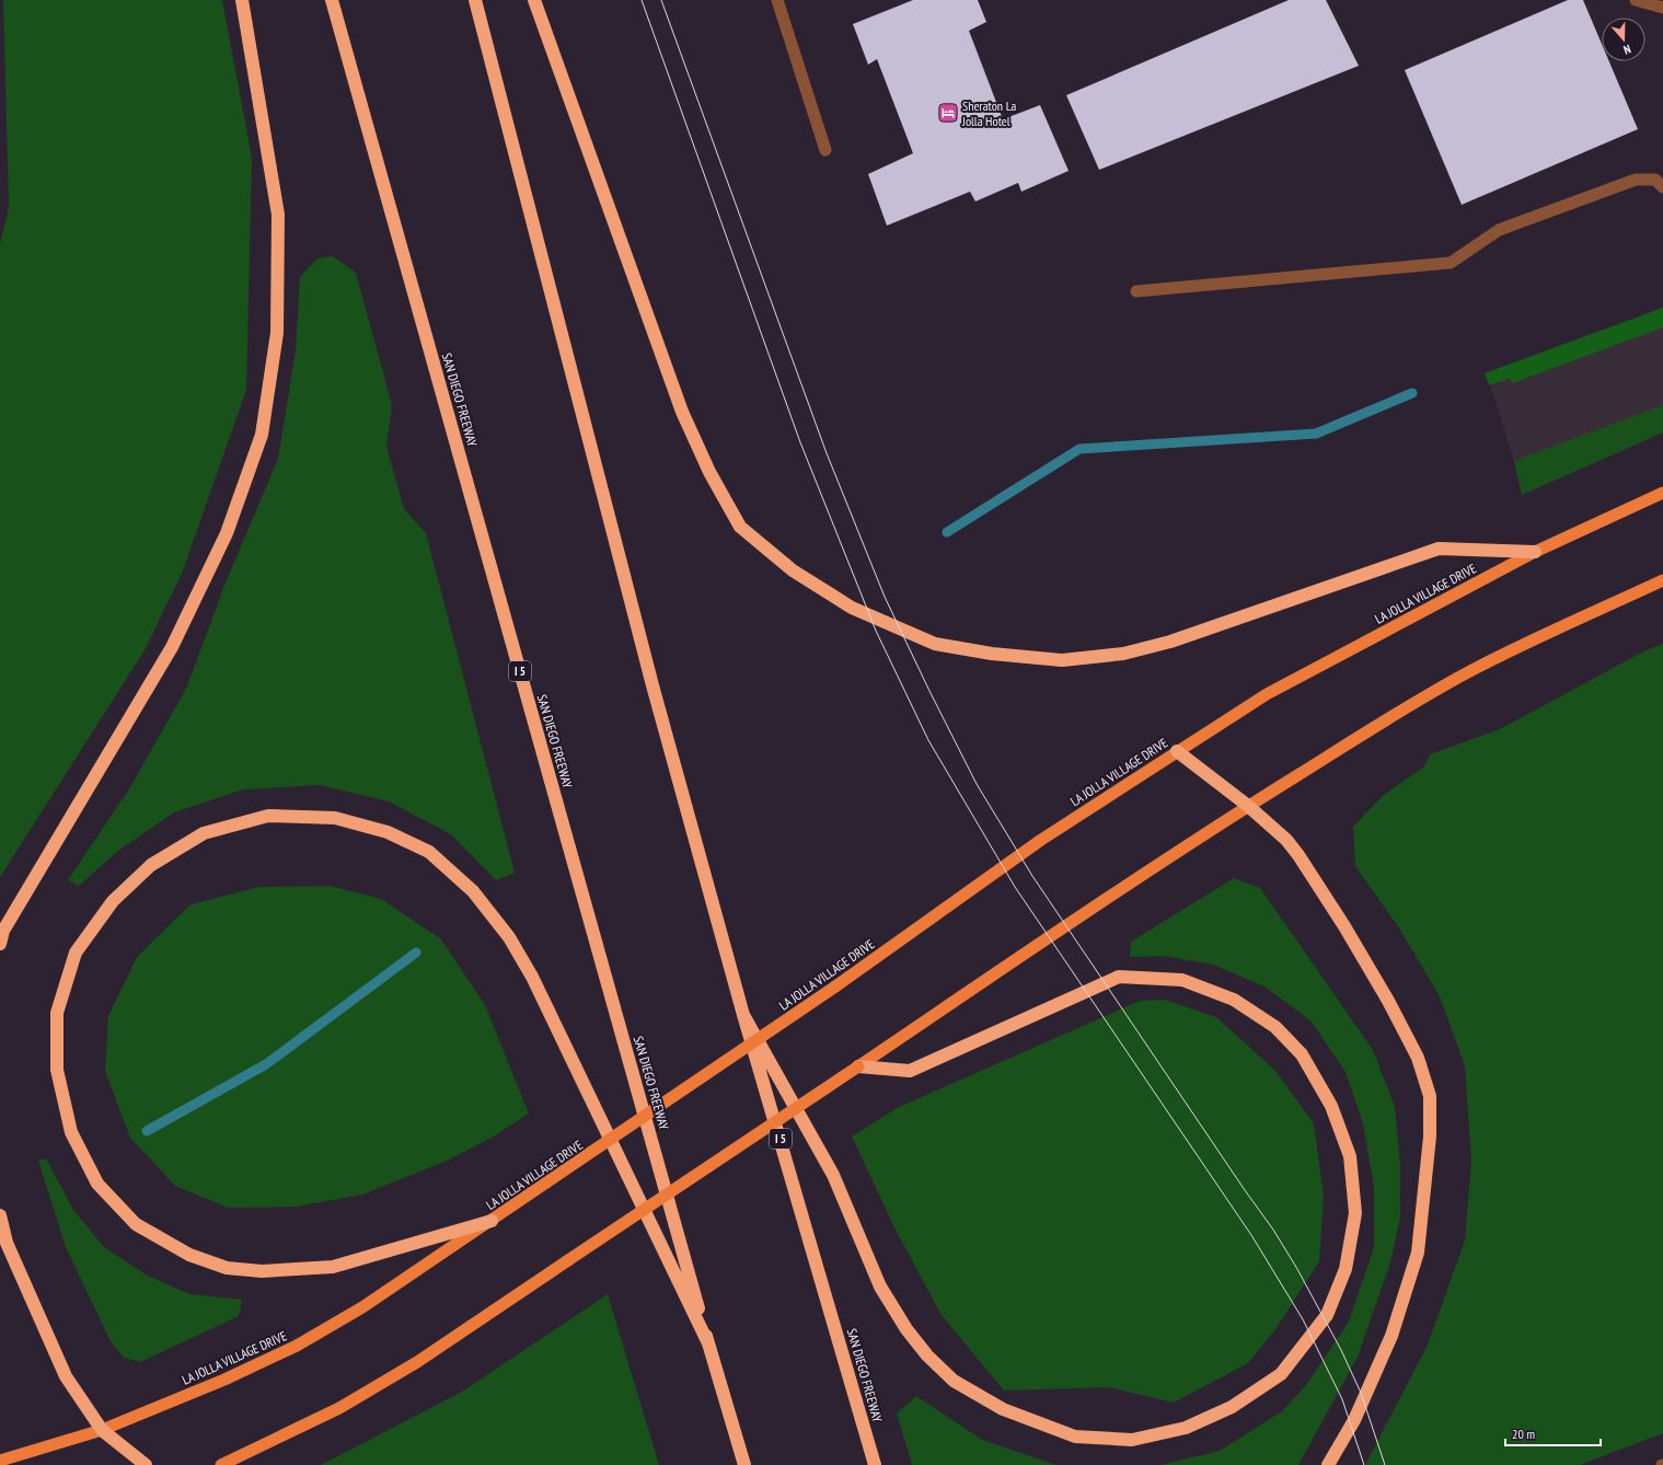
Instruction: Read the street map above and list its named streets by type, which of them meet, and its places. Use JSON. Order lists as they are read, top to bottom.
{
  "streets": {
    "highway": ["SAN DIEGO FREEWAY", "I 5"],
    "main road": ["LA JOLLA VILLAGE DRIVE"]
  },
  "places": {
    "hotel": ["Sheraton La Jolla Hotel"]
  },
  "scale_bar": "20 m",
  "north": "bottom"
}
